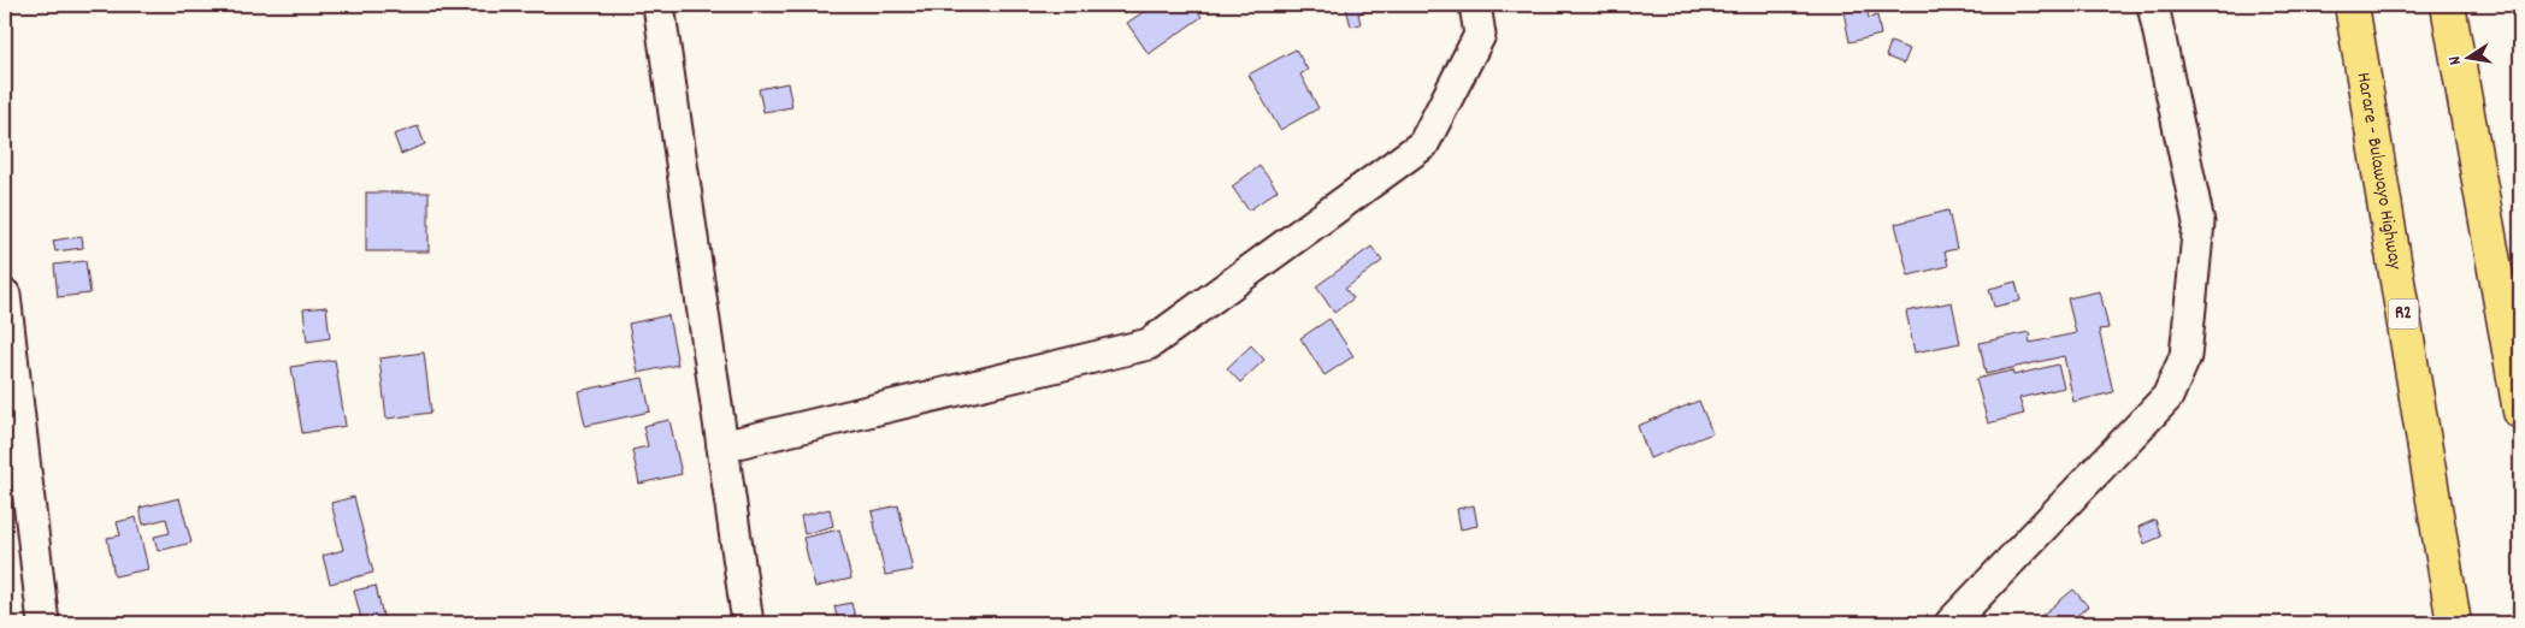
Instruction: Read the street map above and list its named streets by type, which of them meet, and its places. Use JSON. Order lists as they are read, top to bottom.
{
  "streets": {
    "highway": ["Harare - Bulawayo Highway", "R2"]
  },
  "north": "left"
}
